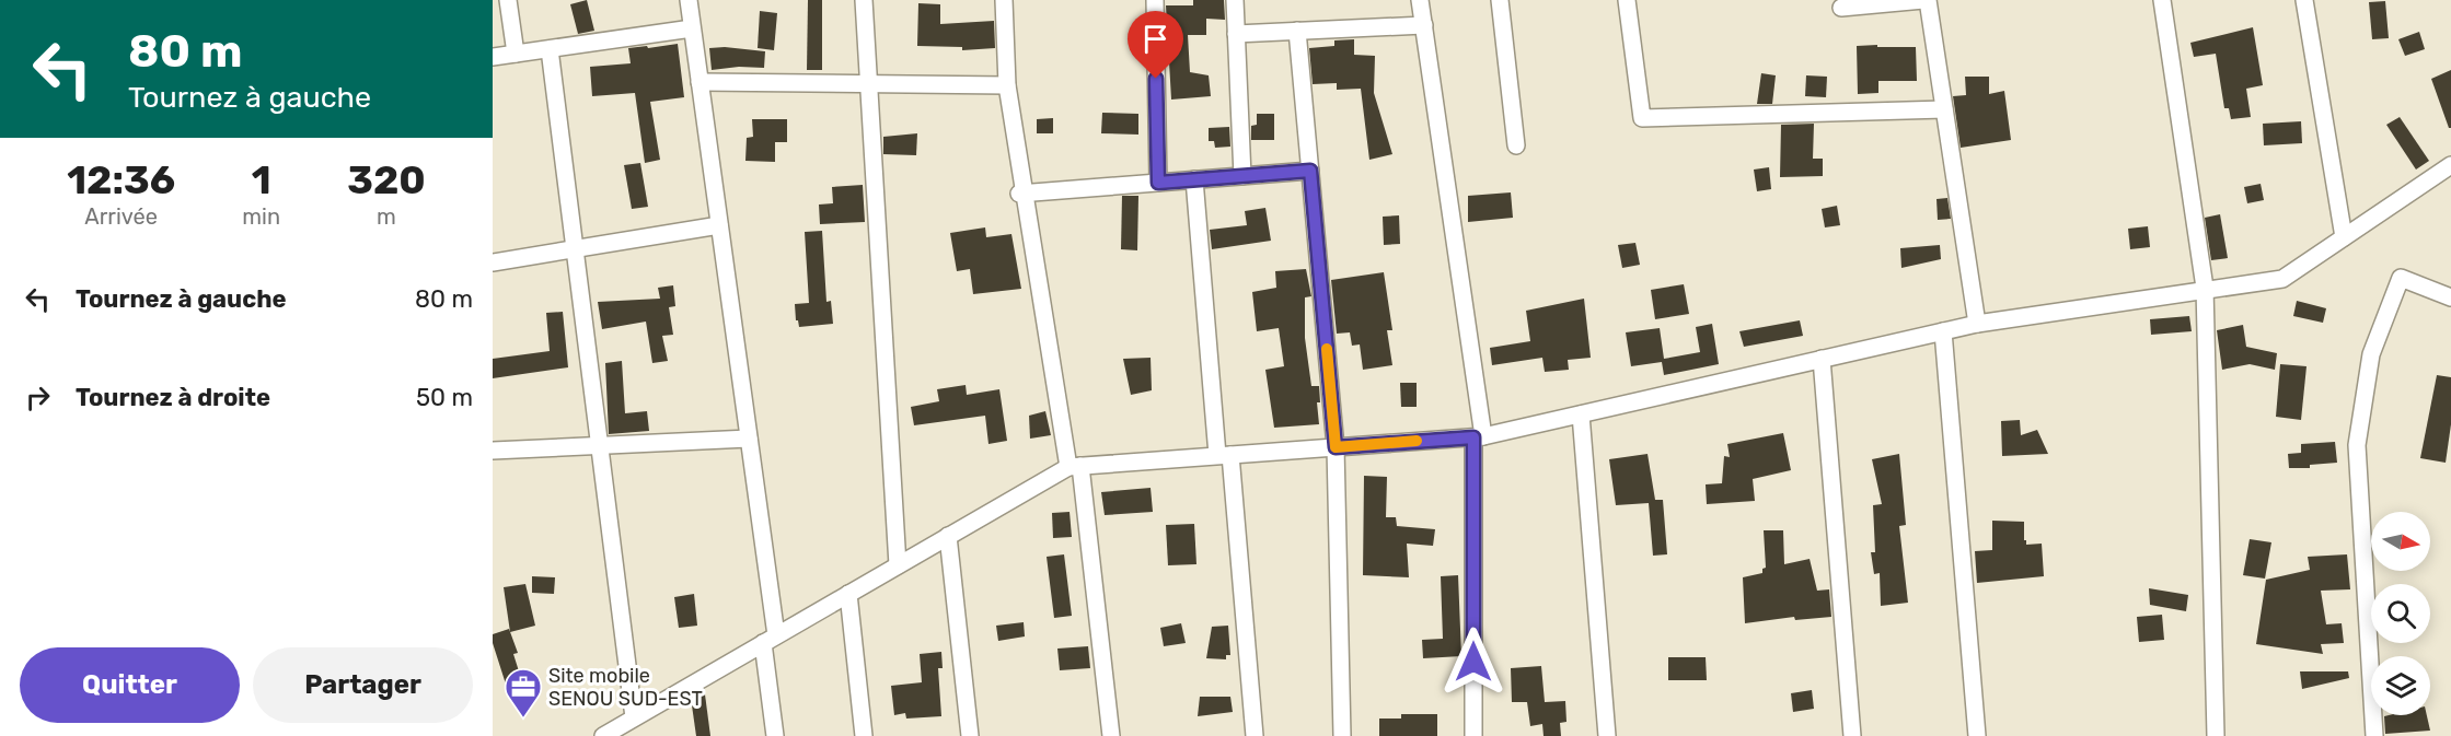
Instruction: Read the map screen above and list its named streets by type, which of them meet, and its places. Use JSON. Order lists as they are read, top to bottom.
{
  "places": {
    "office": ["Site mobile SENOU SUD-EST"]
  },
  "north": "right",
  "page": {
    "turn": ["80 m", "Tournez à gauche"],
    "eta": [
      "12:36",
      "Arrivée",
      "1",
      "min",
      "320",
      "m"
    ],
    "list": [
      {
        "name": "Tournez à gauche",
        "value": "80 m"
      },
      {
        "name": "Tournez à droite",
        "value": "50 m"
      }
    ],
    "buttons": ["Quitter", "Partager"]
  }
}
